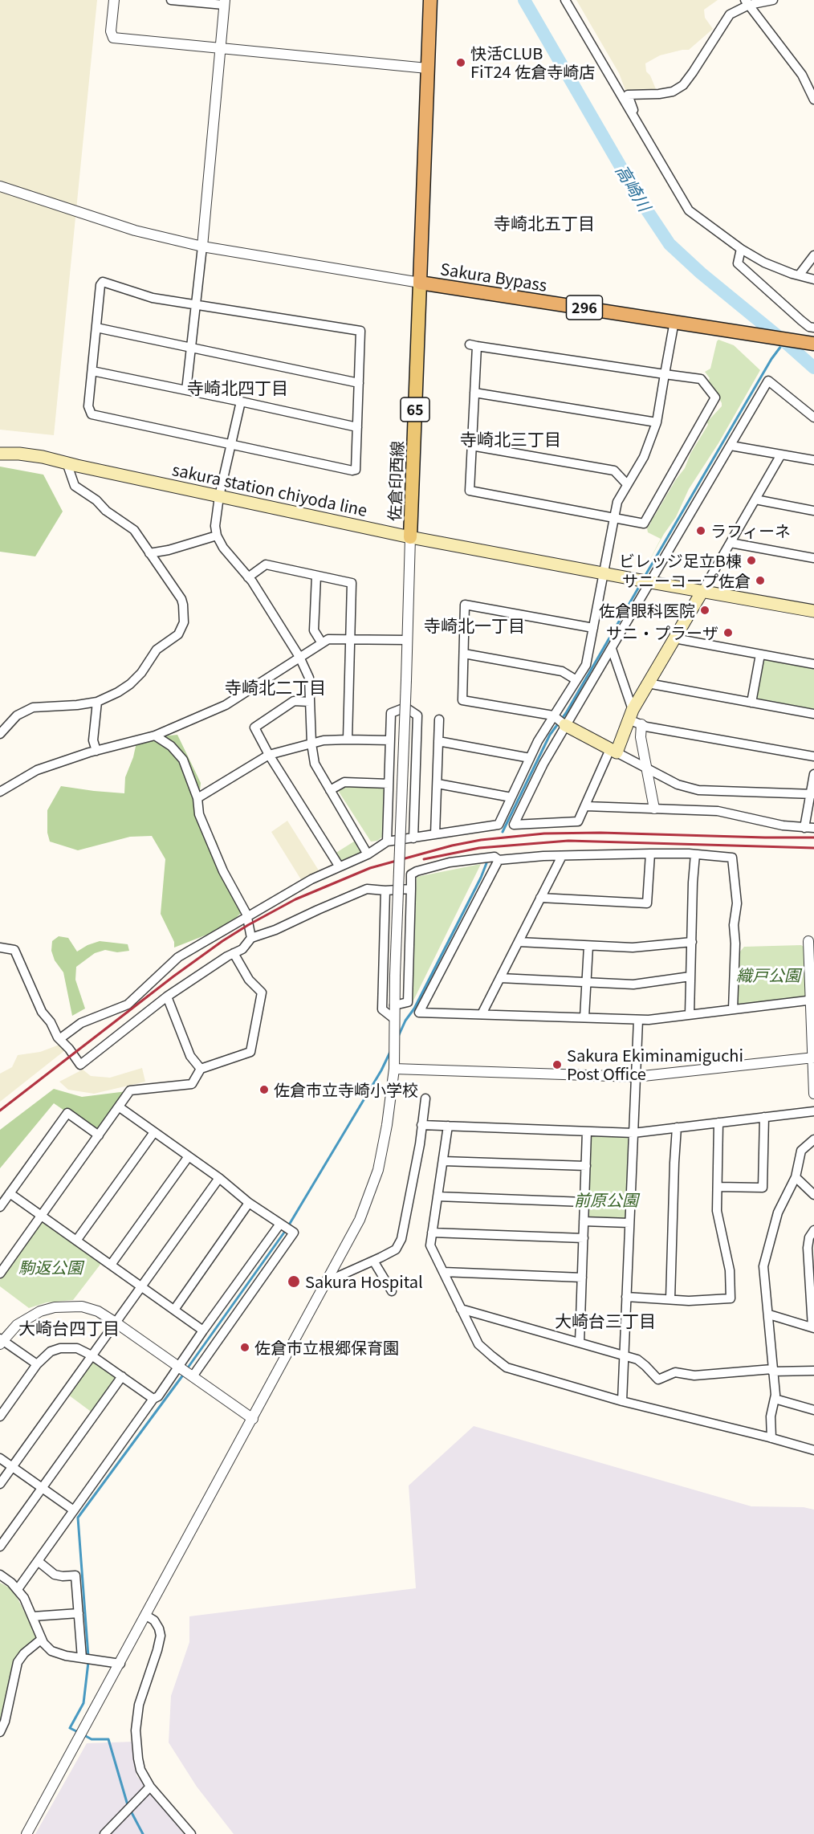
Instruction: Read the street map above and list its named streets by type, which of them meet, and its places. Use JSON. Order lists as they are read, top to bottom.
{
  "streets": {
    "highway": ["Sakura Bypass", "296"],
    "main road": ["65", "佐倉印西線", "sakura station chiyoda line"]
  },
  "crossings": [
    ["Sakura Bypass", "佐倉印西線"],
    ["佐倉印西線", "sakura station chiyoda line"]
  ],
  "districts": [
    "寺崎北五丁目",
    "寺崎北四丁目",
    "寺崎北三丁目",
    "寺崎北一丁目",
    "寺崎北二丁目",
    "大崎台三丁目",
    "大崎台四丁目"
  ],
  "water": ["高崎川"],
  "parks": ["織戸公園", "前原公園", "駒返公園"],
  "places": [
    "快活CLUB FiT24 佐倉寺崎店",
    "ラフィーネ",
    "ビレッジ足立B棟",
    "サニーコープ佐倉",
    "佐倉眼科医院",
    "サニ・プラーザ",
    "Sakura Ekiminamiguchi Post Office",
    "佐倉市立寺崎小学校",
    "Sakura Hospital",
    "佐倉市立根郷保育園"
  ]
}
